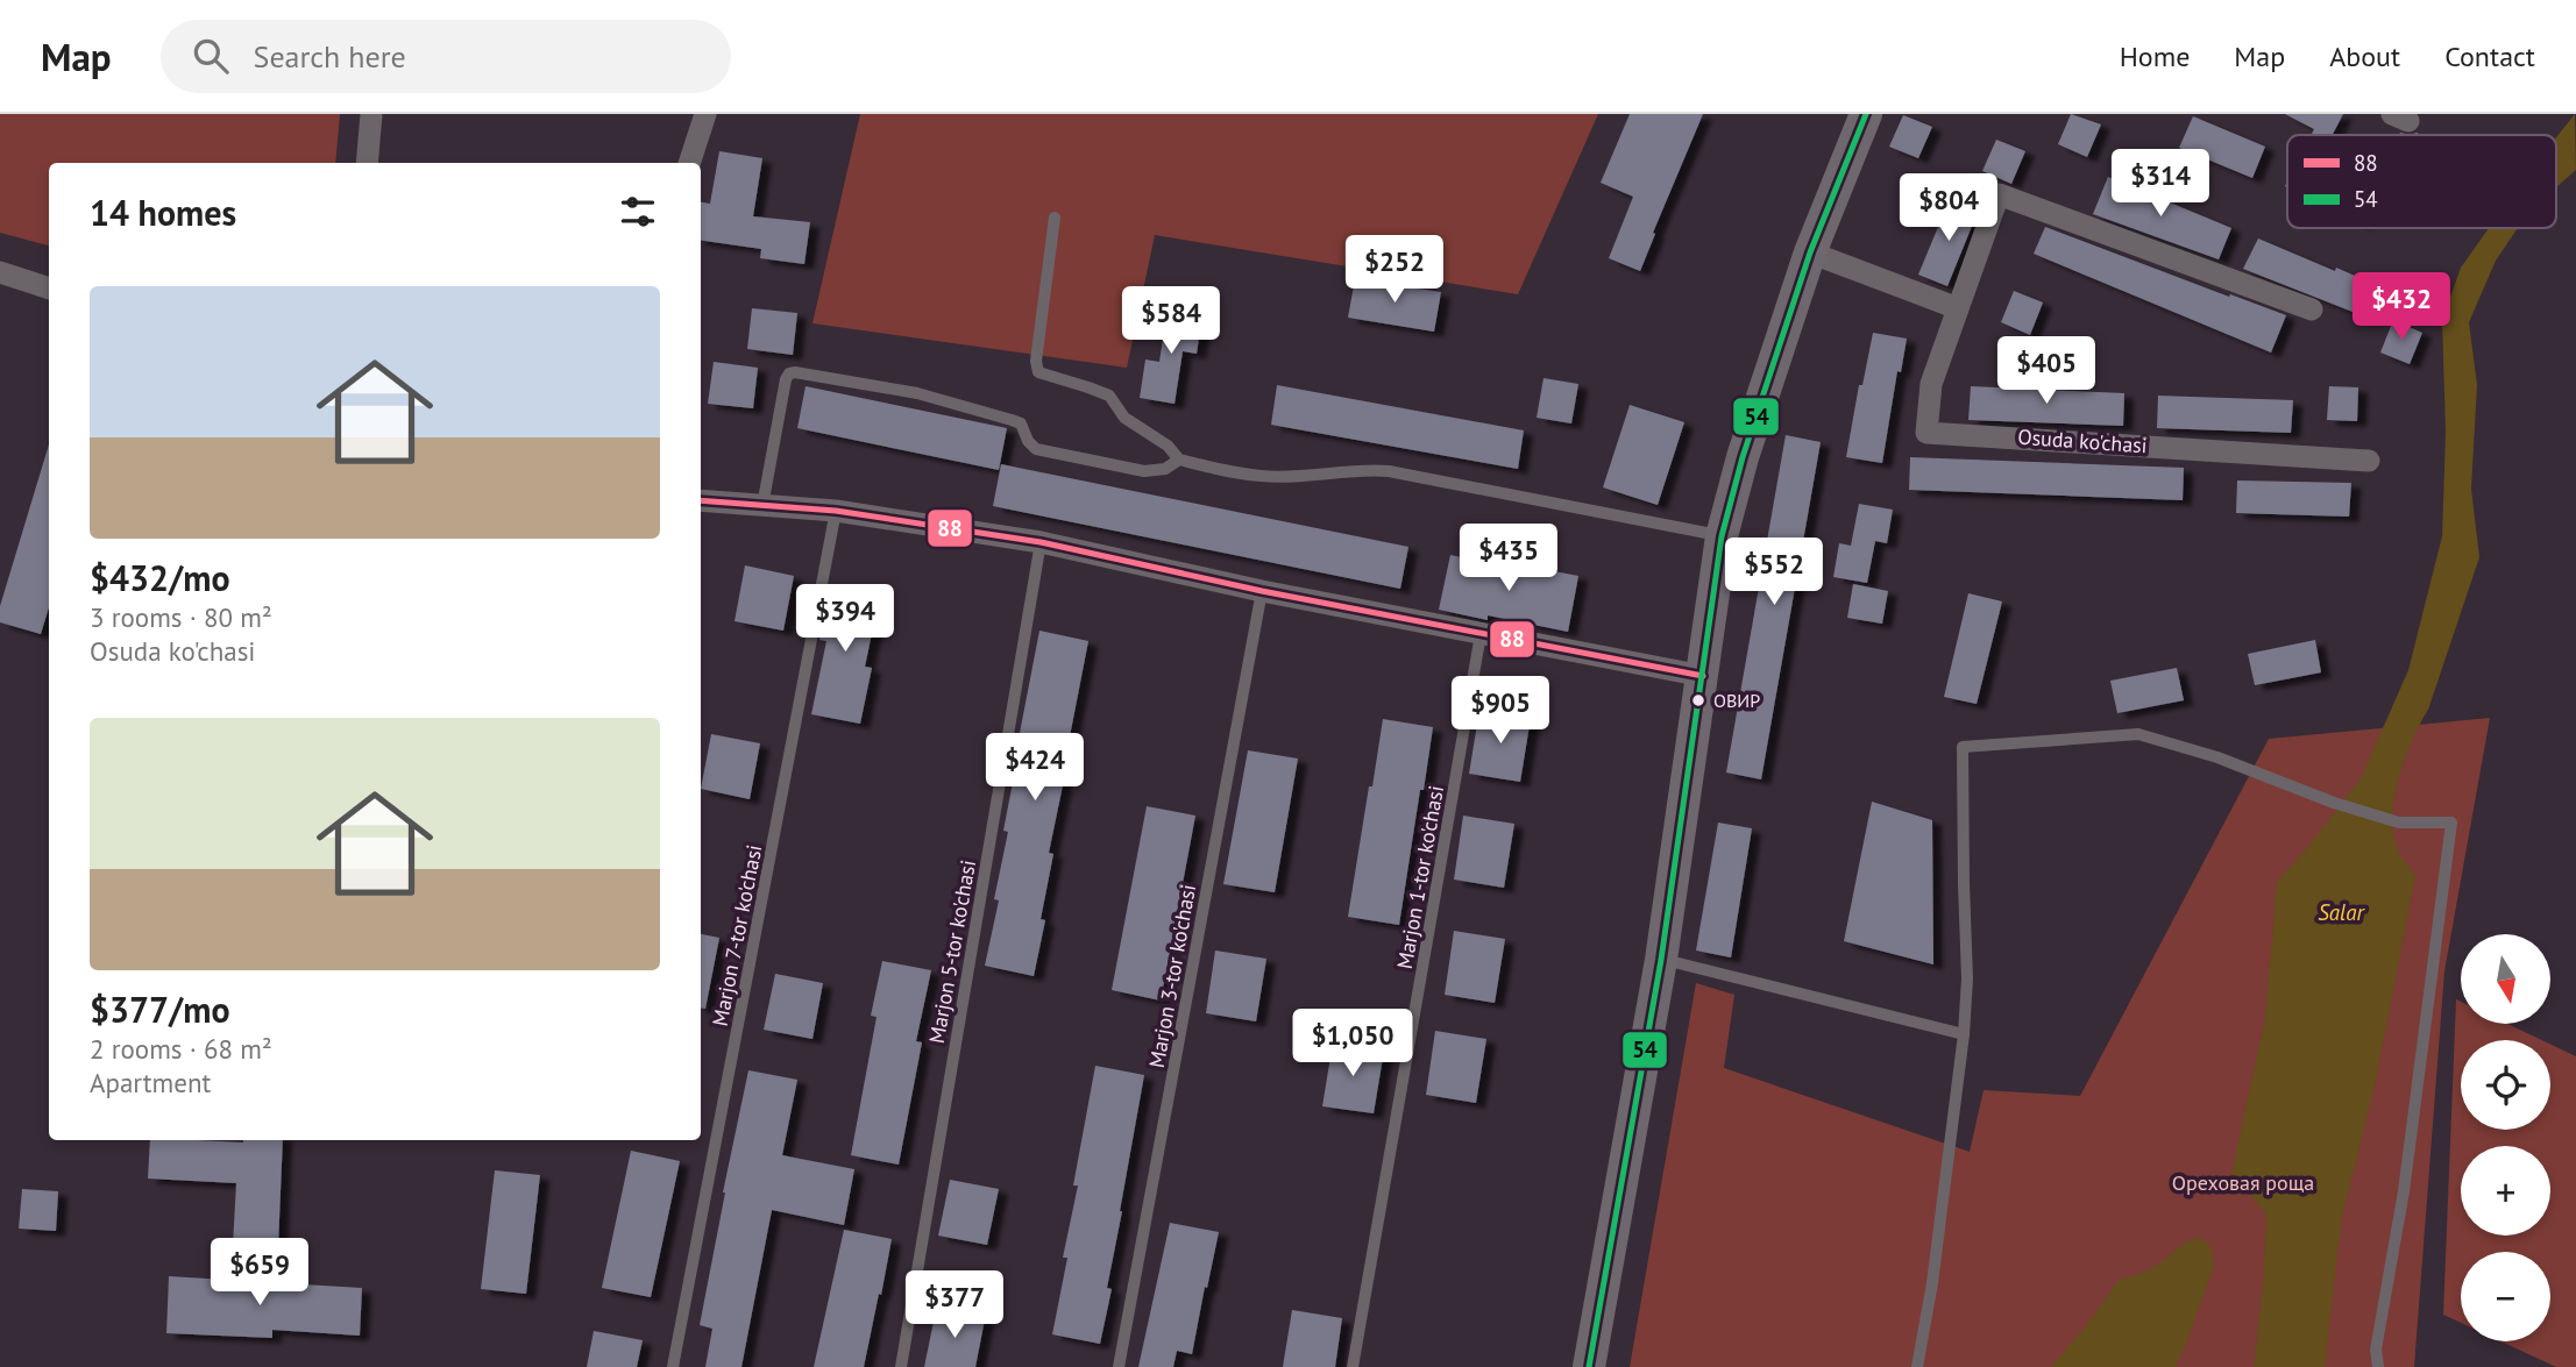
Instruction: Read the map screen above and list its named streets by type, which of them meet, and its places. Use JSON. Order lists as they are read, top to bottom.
{
  "streets": {
    "street": ["Osuda ko'chasi"],
    "lane": [
      "Marjon 1-tor ko'chasi",
      "Marjon 7-tor ko'chasi",
      "Marjon 5-tor ko'chasi",
      "Marjon 3-tor ko'chasi"
    ]
  },
  "water": ["Salar"],
  "parks": ["Ореховая роща"],
  "places": ["ОВИР"],
  "lines": ["transit line 54", "transit line 88"],
  "legend": ["88", "54"],
  "north": "bottom",
  "page": {
    "header": "Map",
    "search": "Search here",
    "nav": [
      "Home",
      "Map",
      "About",
      "Contact"
    ],
    "price": [
      "$314",
      "$804",
      "$252",
      "$432",
      "$584",
      "$405",
      "$435",
      "$552",
      "$394",
      "$905",
      "$424",
      "$1,050",
      "$659",
      "$377"
    ],
    "heading": "14 homes",
    "list": [
      {
        "name": "$432/mo",
        "note": "3 rooms · 80 m² · Osuda ko'chasi"
      },
      {
        "name": "$377/mo",
        "note": "2 rooms · 68 m² · Apartment"
      }
    ],
    "map_buttons": ["+", "−"]
  }
}
